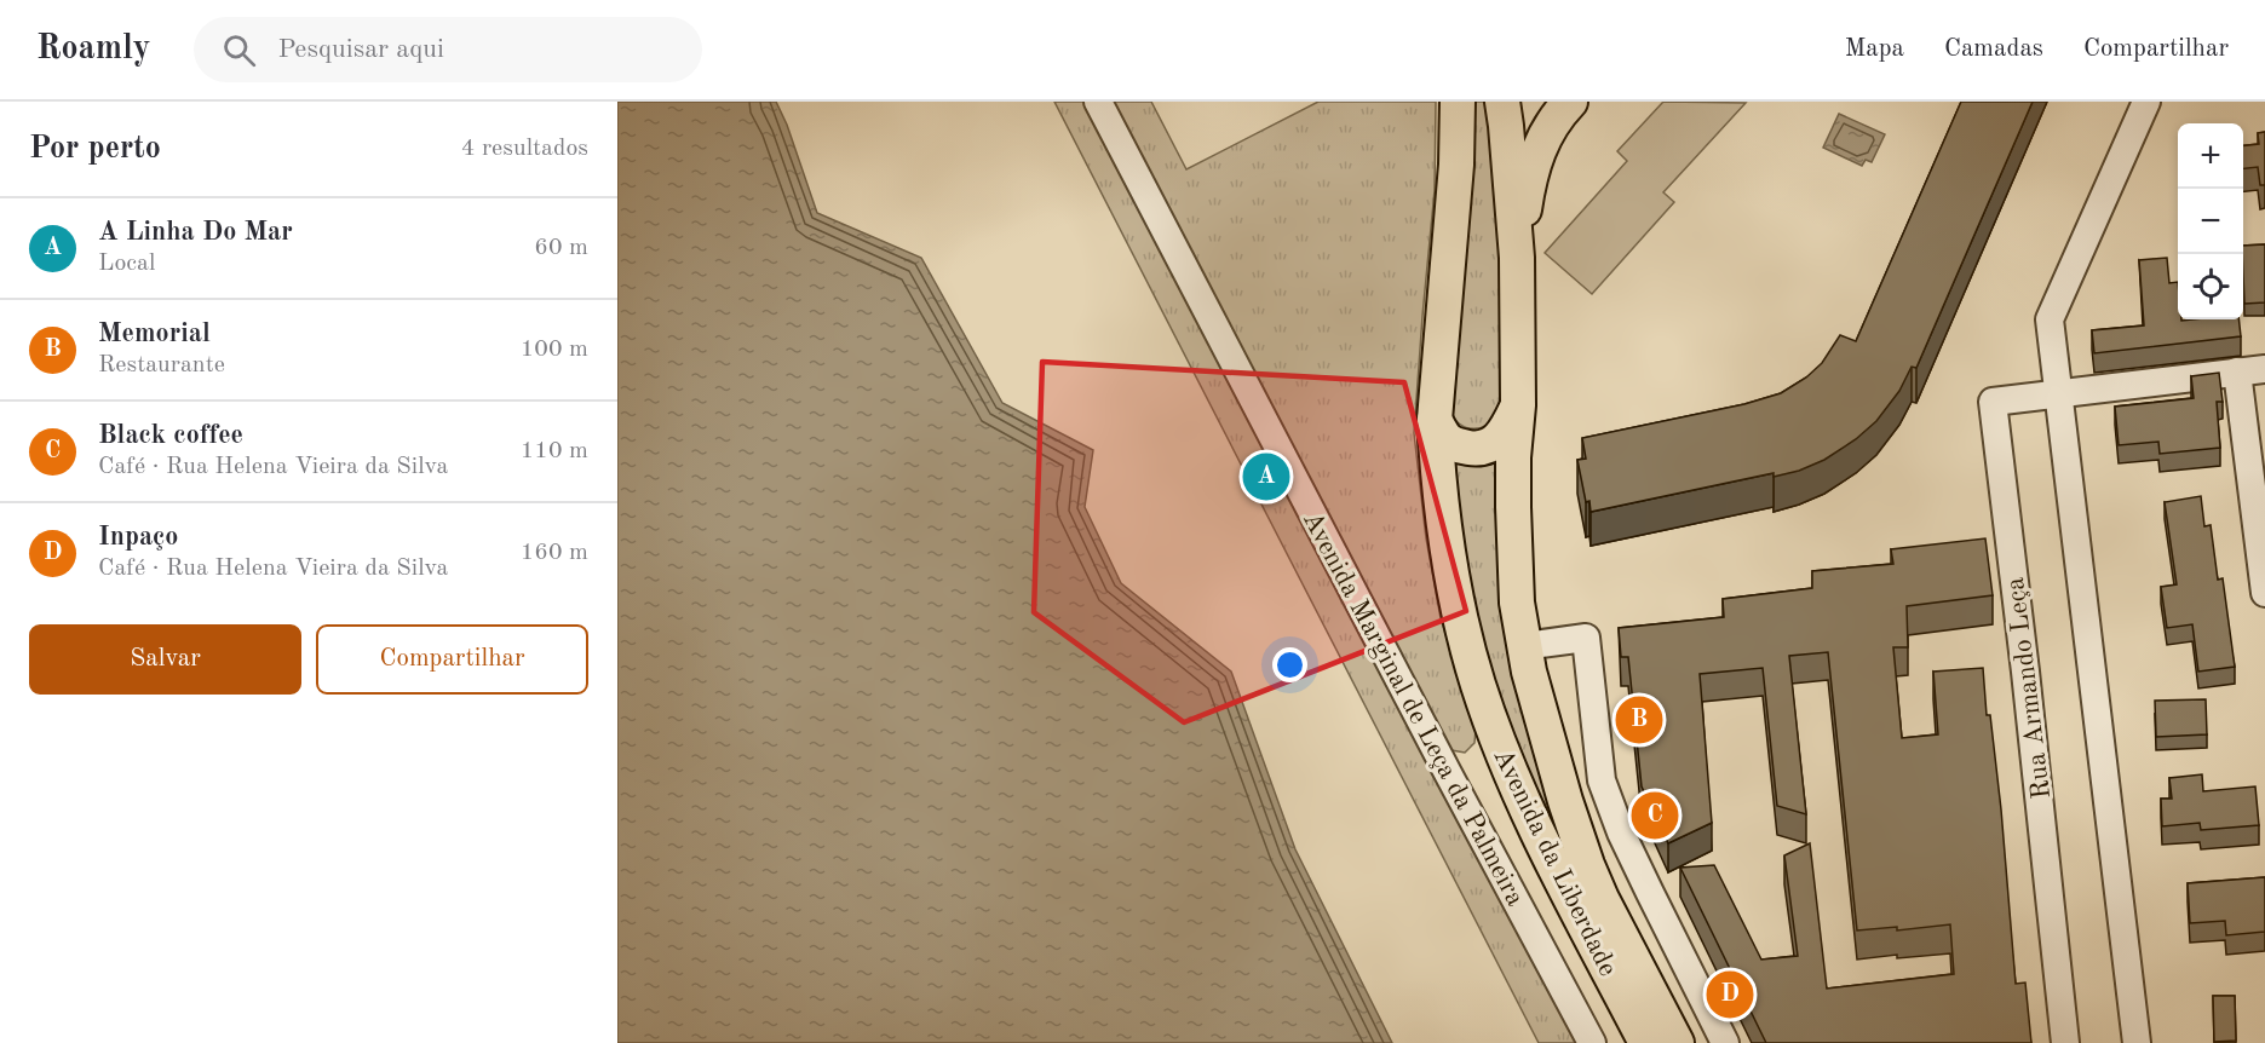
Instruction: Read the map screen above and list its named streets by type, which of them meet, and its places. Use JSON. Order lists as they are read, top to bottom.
{
  "streets": {
    "main road": ["Avenida da Liberdade"],
    "street": ["Rua Armando Leça", "Avenida Marginal de Leça da Palmeira"]
  },
  "page": {
    "header": "Roamly",
    "search": "Pesquisar aqui",
    "nav": ["Mapa", "Camadas", "Compartilhar"],
    "heading": ["Por perto", "4 resultados"],
    "map_buttons": ["+", "−"],
    "list": [
      {
        "mark": "A",
        "name": "A Linha Do Mar",
        "note": "Local",
        "value": "60 m"
      },
      {
        "mark": "B",
        "name": "Memorial",
        "note": "Restaurante",
        "value": "100 m"
      },
      {
        "mark": "C",
        "name": "Black coffee",
        "note": "Café · Rua Helena Vieira da Silva",
        "value": "110 m"
      },
      {
        "mark": "D",
        "name": "Inpaço",
        "note": "Café · Rua Helena Vieira da Silva",
        "value": "160 m"
      }
    ],
    "pins": [
      "A",
      "B",
      "C",
      "D"
    ],
    "buttons": ["Salvar", "Compartilhar"]
  }
}
